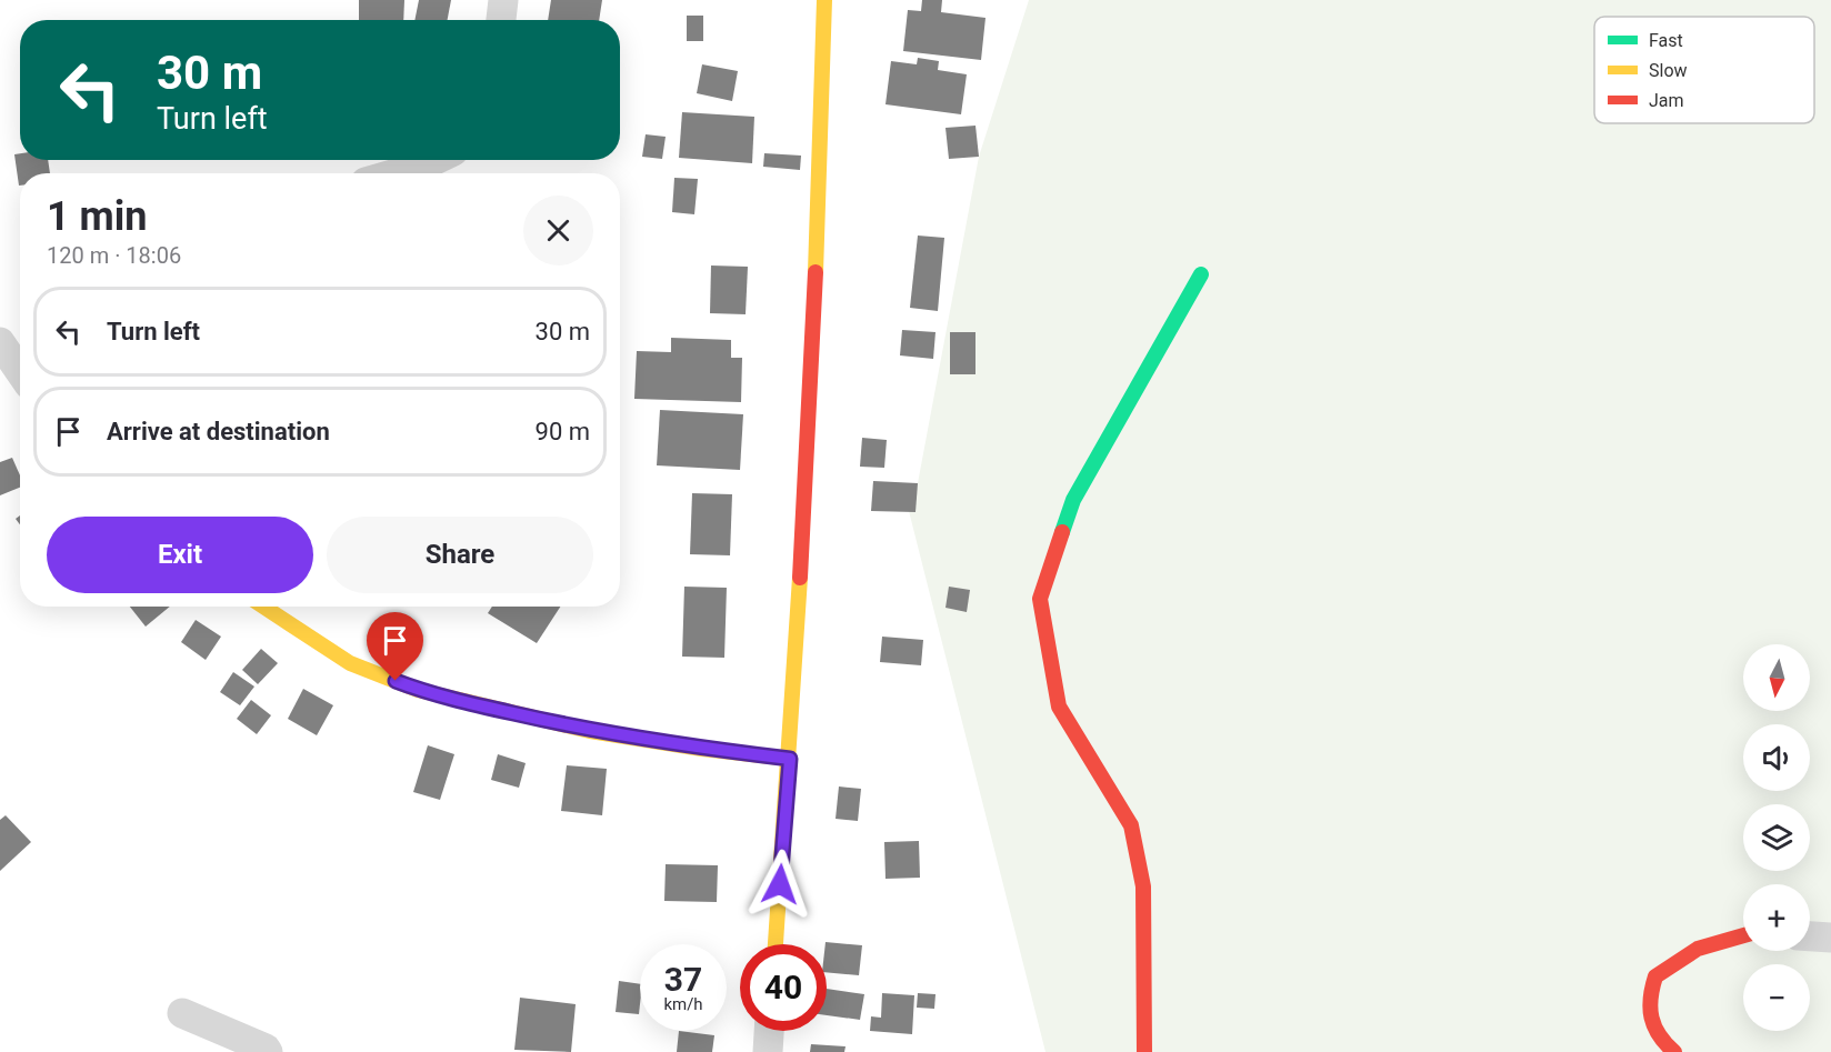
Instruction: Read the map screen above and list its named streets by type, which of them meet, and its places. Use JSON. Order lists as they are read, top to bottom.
{
  "legend": ["Fast", "Slow", "Jam"],
  "north": "bottom",
  "page": {
    "turn": ["30 m", "Turn left"],
    "heading": ["1 min", "120 m · 18:06"],
    "list": [
      {
        "name": "Turn left",
        "value": "30 m"
      },
      {
        "name": "Arrive at destination",
        "value": "90 m"
      }
    ],
    "buttons": ["Exit", "Share"],
    "map_buttons": ["+", "−"],
    "speed": "37 km/h",
    "limit": "40"
  }
}
